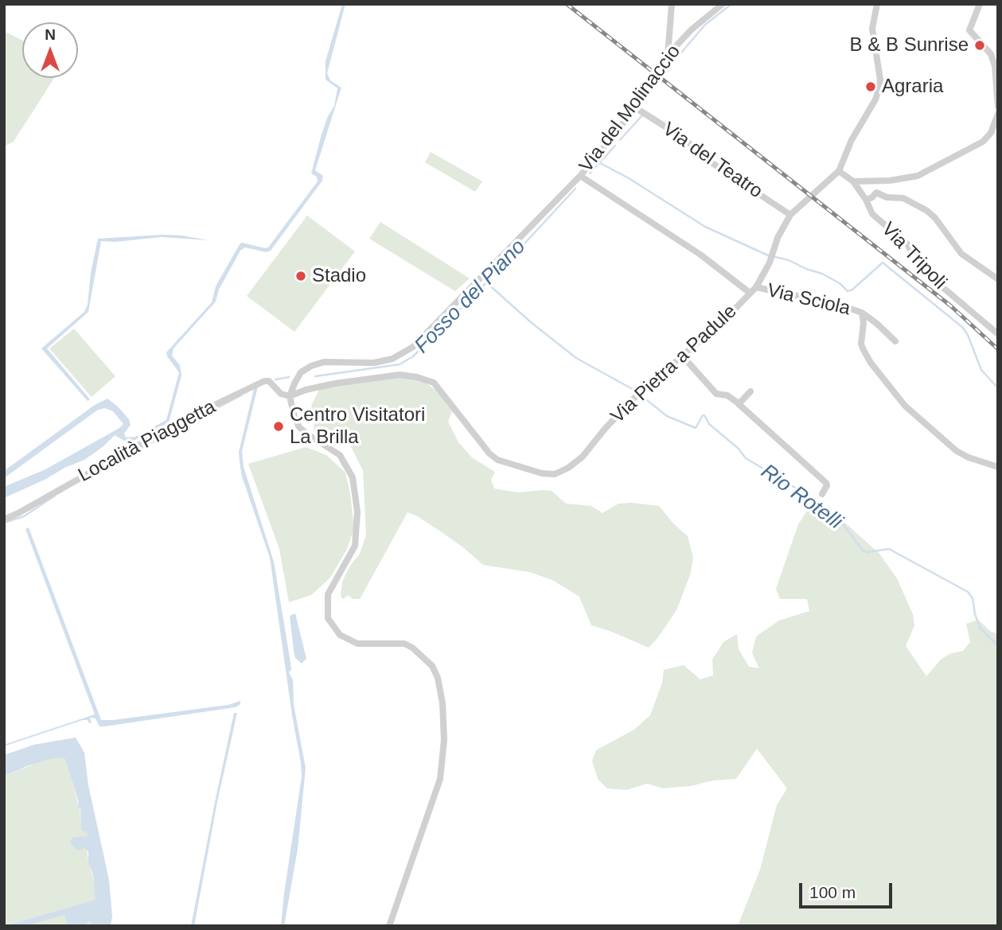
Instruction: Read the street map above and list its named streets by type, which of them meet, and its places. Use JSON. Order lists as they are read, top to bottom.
{
  "streets": {
    "street": [
      "Via del Molinaccio",
      "Via del Teatro",
      "Via Tripoli",
      "Via Sciola",
      "Via Pietra a Padule",
      "Località Piaggetta"
    ]
  },
  "crossings": [
    ["Via del Molinaccio", "Via del Teatro"],
    ["Via del Molinaccio", "Via Pietra a Padule"],
    ["Via del Molinaccio", "Località Piaggetta"],
    ["Via del Teatro", "Via Pietra a Padule"],
    ["Via Tripoli", "Via Pietra a Padule"],
    ["Via Sciola", "Via Pietra a Padule"],
    ["Via Pietra a Padule", "Località Piaggetta"]
  ],
  "water": ["Fosso del Piano", "Rio Rotelli"],
  "places": [
    "B & B Sunrise",
    "Agraria",
    "Stadio",
    "Centro Visitatori La Brilla"
  ],
  "scale_bar": "100 m",
  "north": "top"
}
